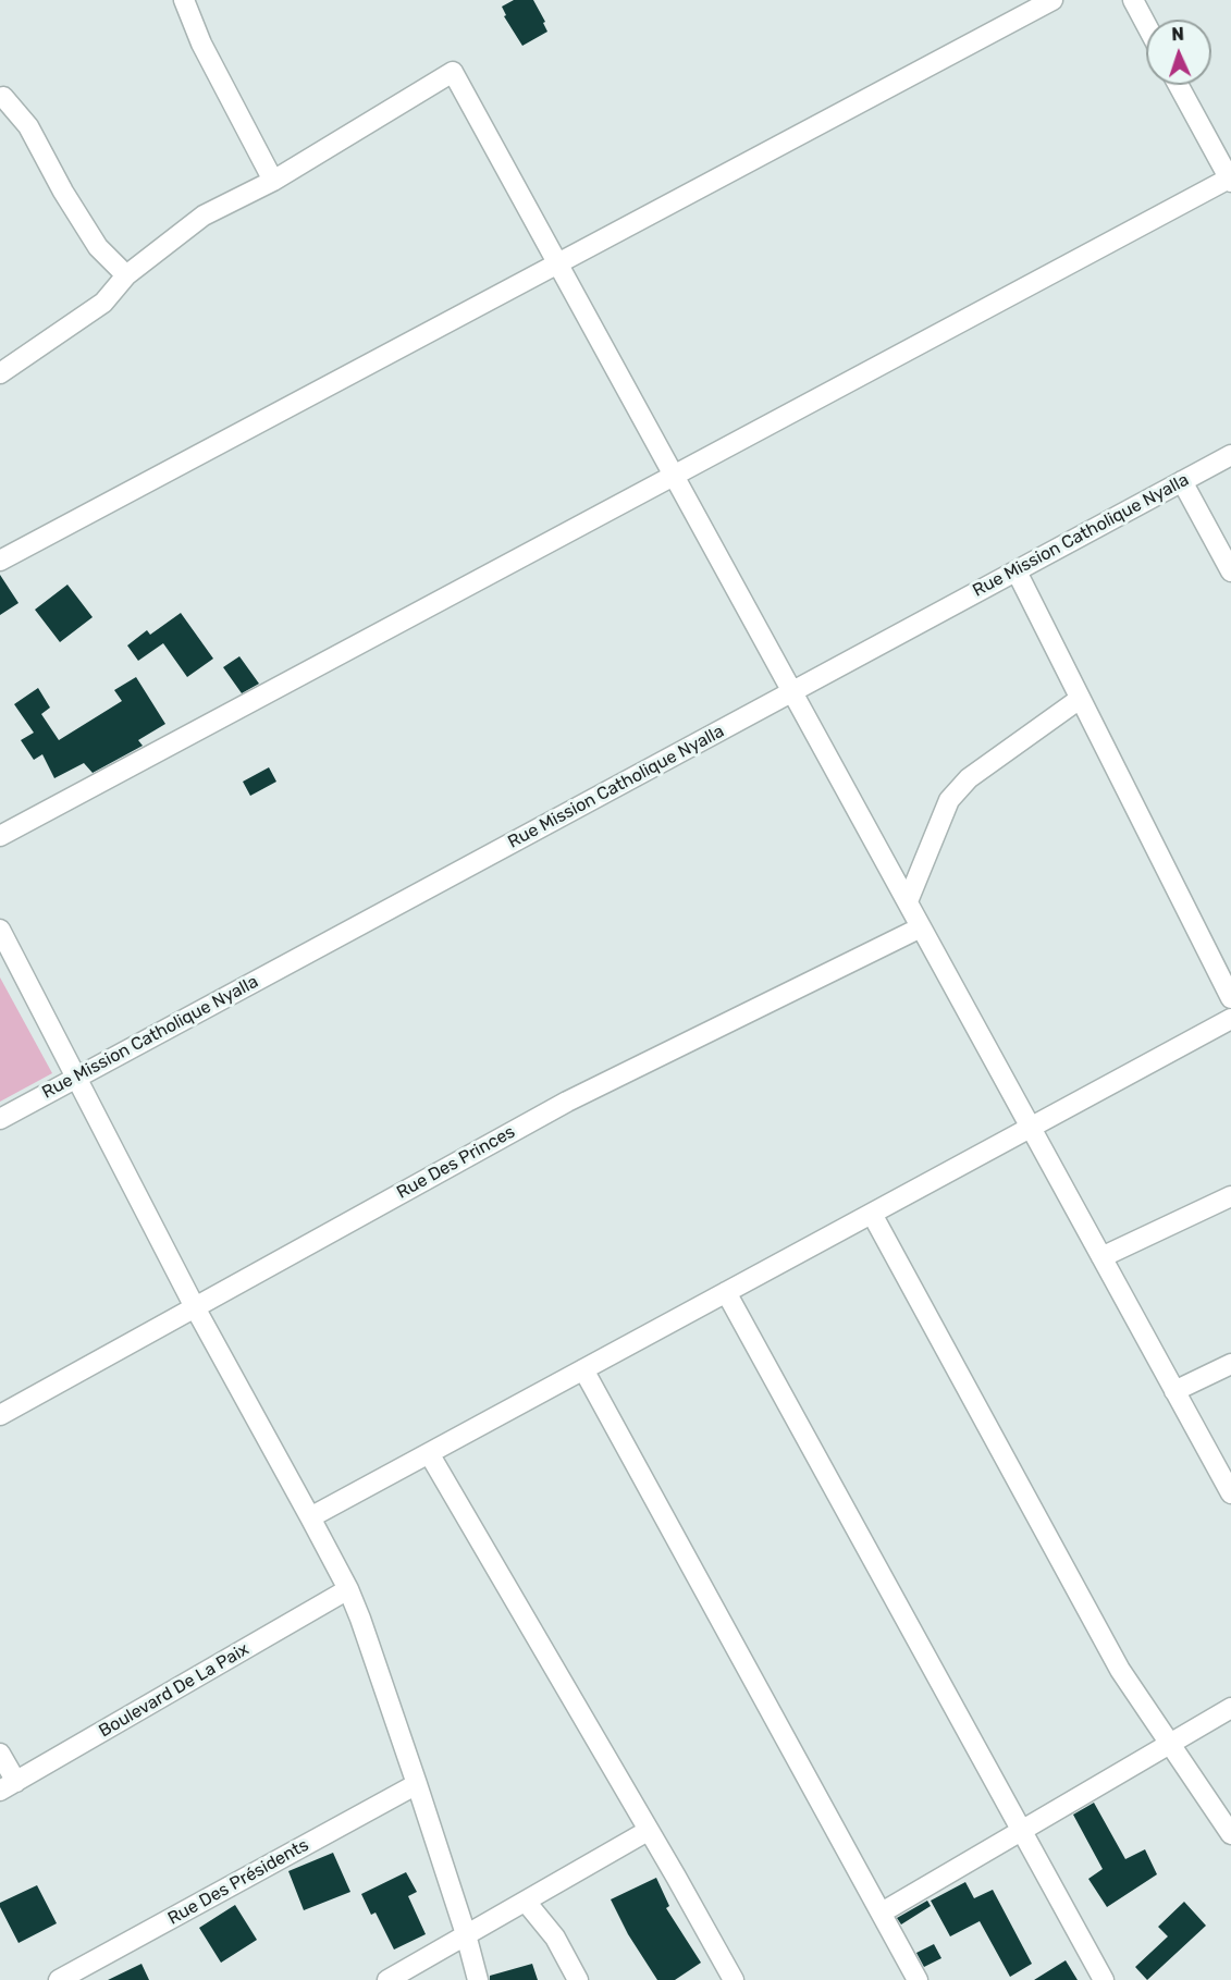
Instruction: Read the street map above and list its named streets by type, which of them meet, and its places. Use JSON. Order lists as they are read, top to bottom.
{
  "streets": {
    "street": [
      "Rue Mission Catholique Nyalla",
      "Rue Des Princes",
      "Boulevard De La Paix",
      "Rue Des Présidents"
    ]
  },
  "north": "top"
}
